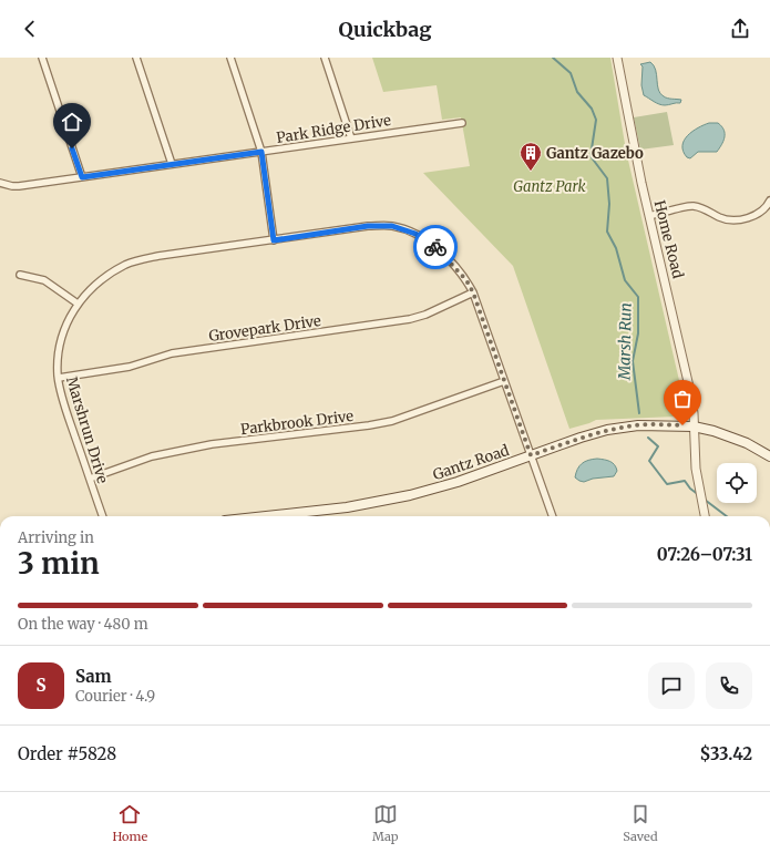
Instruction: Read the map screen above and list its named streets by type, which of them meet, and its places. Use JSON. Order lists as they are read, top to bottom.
{
  "streets": {
    "main road": ["Gantz Road"],
    "street": [
      "Park Ridge Drive",
      "Home Road",
      "Grovepark Drive",
      "Parkbrook Drive",
      "Marshrun Drive"
    ]
  },
  "crossings": [
    ["Home Road", "Gantz Road"],
    ["Grovepark Drive", "Marshrun Drive"],
    ["Parkbrook Drive", "Marshrun Drive"],
    ["Marshrun Drive", "Gantz Road"]
  ],
  "water": ["Marsh Run"],
  "parks": ["Gantz Park"],
  "places": {
    "building": ["Gantz Gazebo"]
  },
  "page": {
    "header": "Quickbag",
    "heading": ["3 min", "Arriving in", "07:26–07:31"],
    "panel": [
      "Sam",
      "Courier · 4.9",
      "Order #5828",
      "$33.42"
    ],
    "bar": "On the way · 480 m",
    "round": "S",
    "tabs": ["Home", "Map", "Saved"]
  }
}
